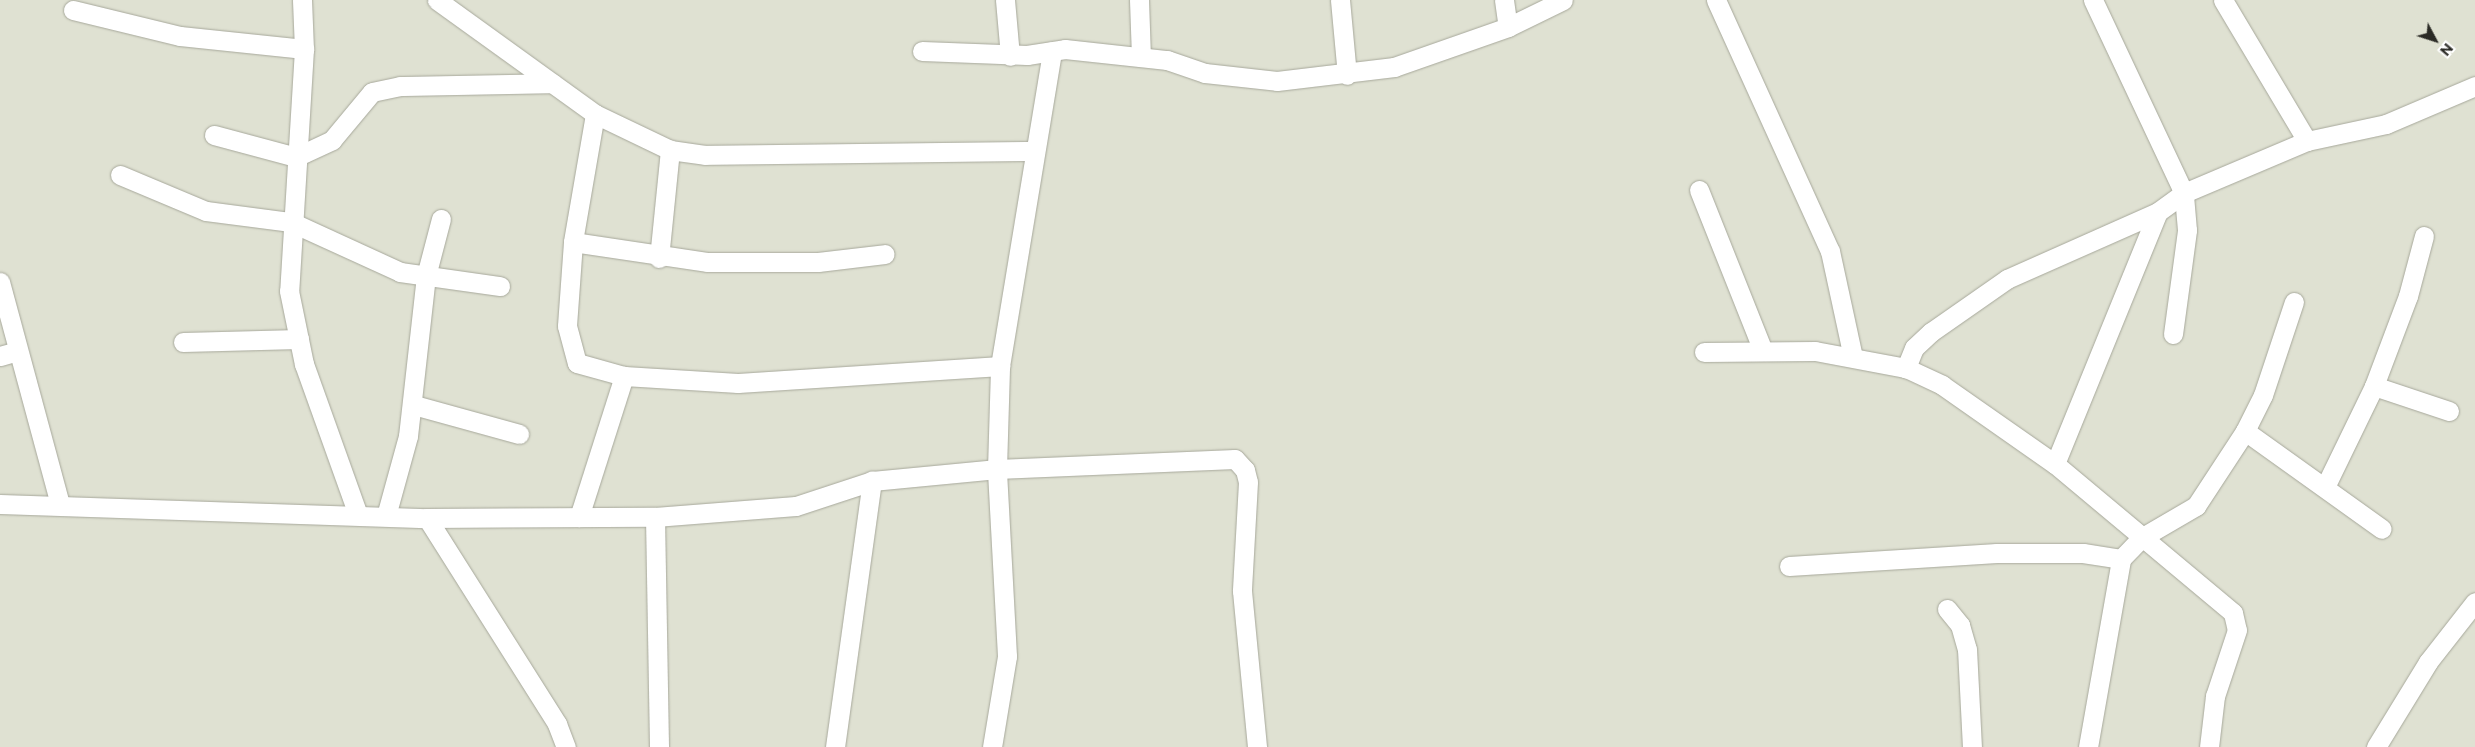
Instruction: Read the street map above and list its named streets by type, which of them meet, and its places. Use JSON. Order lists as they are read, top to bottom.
{
  "north": "bottom right"
}
